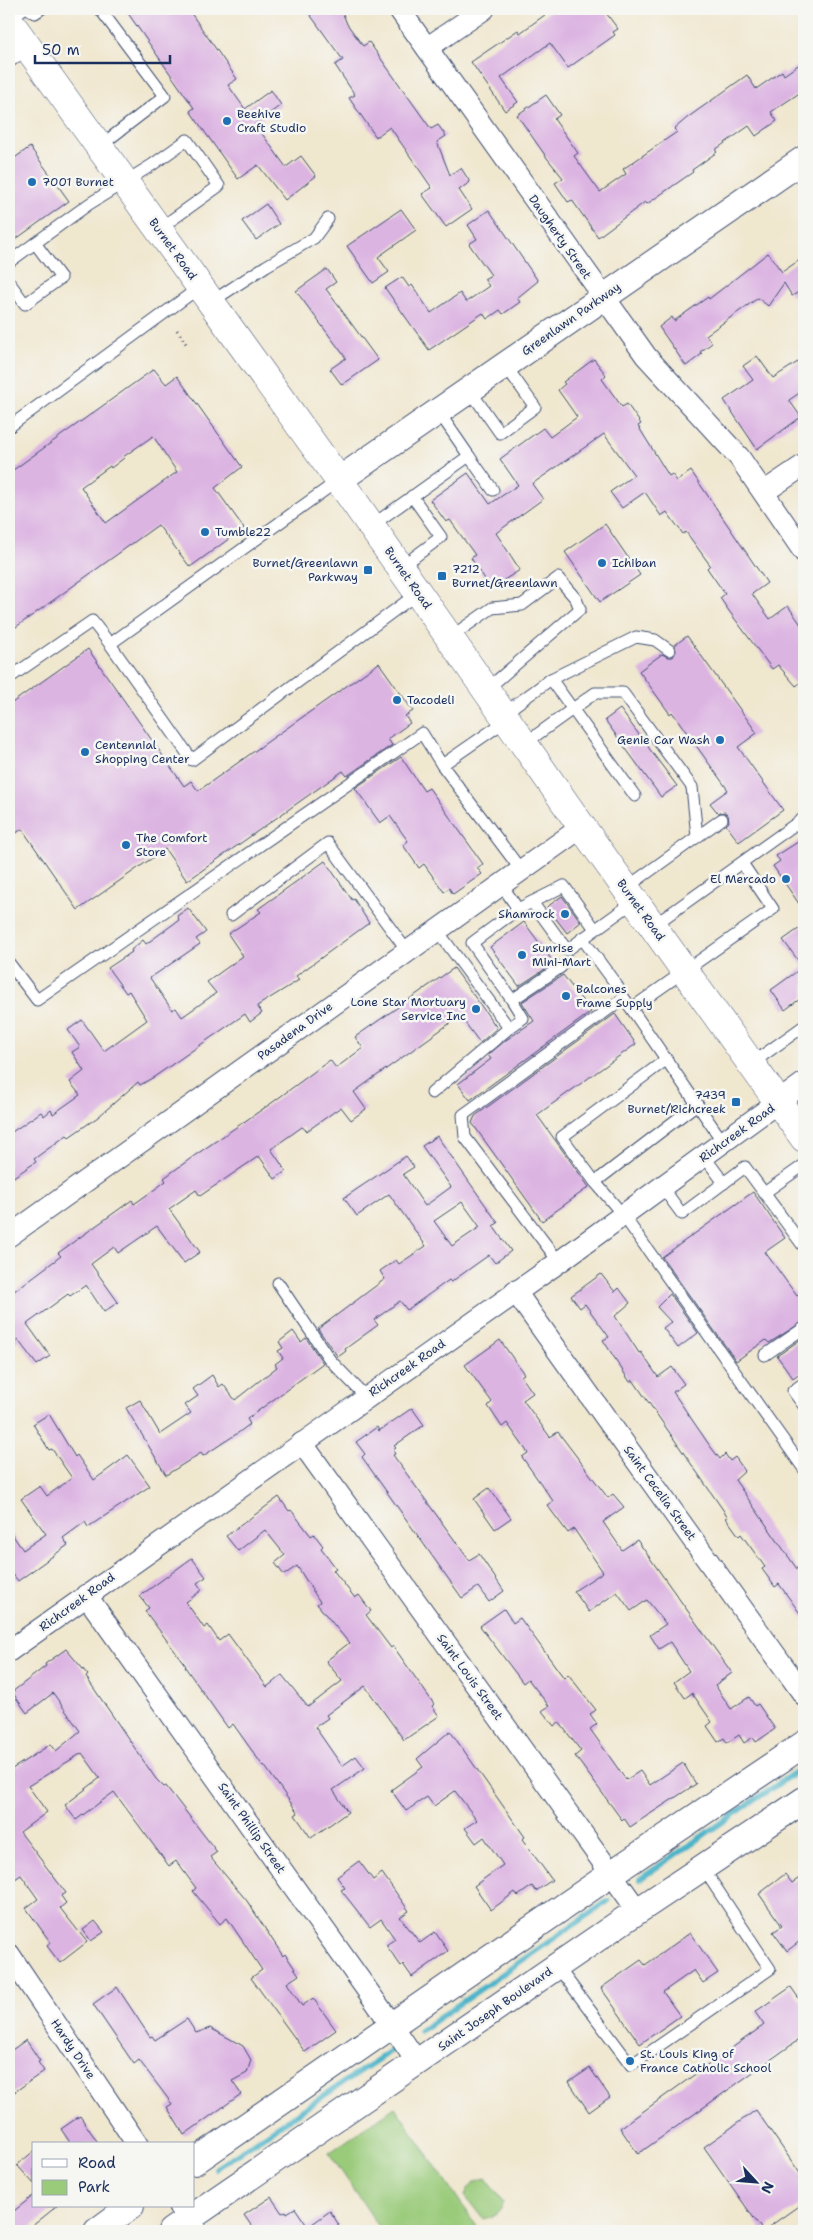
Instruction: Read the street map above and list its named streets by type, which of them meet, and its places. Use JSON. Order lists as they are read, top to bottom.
{
  "streets": {
    "main road": ["Burnet Road"],
    "street": [
      "Daugherty Street",
      "Greenlawn Parkway",
      "Pasadena Drive",
      "Richcreek Road",
      "Saint Cecelia Street",
      "Saint Louis Street",
      "Saint Phillip Street",
      "Saint Joseph Boulevard",
      "Hardy Drive"
    ]
  },
  "crossings": [
    ["Daugherty Street", "Greenlawn Parkway"],
    ["Burnet Road", "Greenlawn Parkway"],
    ["Burnet Road", "Pasadena Drive"],
    ["Burnet Road", "Richcreek Road"],
    ["Richcreek Road", "Saint Cecelia Street"],
    ["Richcreek Road", "Saint Louis Street"],
    ["Richcreek Road", "Saint Phillip Street"],
    ["Saint Louis Street", "Saint Joseph Boulevard"],
    ["Saint Phillip Street", "Saint Joseph Boulevard"]
  ],
  "places": {
    "other": [
      "Beehive Craft Studio",
      "7001 Burnet",
      "Tumble22",
      "Ichiban",
      "Tacodeli",
      "Genie Car Wash",
      "Centennial Shopping Center",
      "The Comfort Store",
      "El Mercado",
      "Shamrock",
      "Sunrise Mini-Mart",
      "Balcones Frame Supply",
      "Lone Star Mortuary Service Inc",
      "St. Louis King of France Catholic School"
    ],
    "transit": ["Burnet/Greenlawn Parkway", "7212 Burnet/Greenlawn", "7439 Burnet/Richcreek"]
  },
  "legend": ["Road", "Park"],
  "scale_bar": "50 m",
  "north": "bottom right"
}
